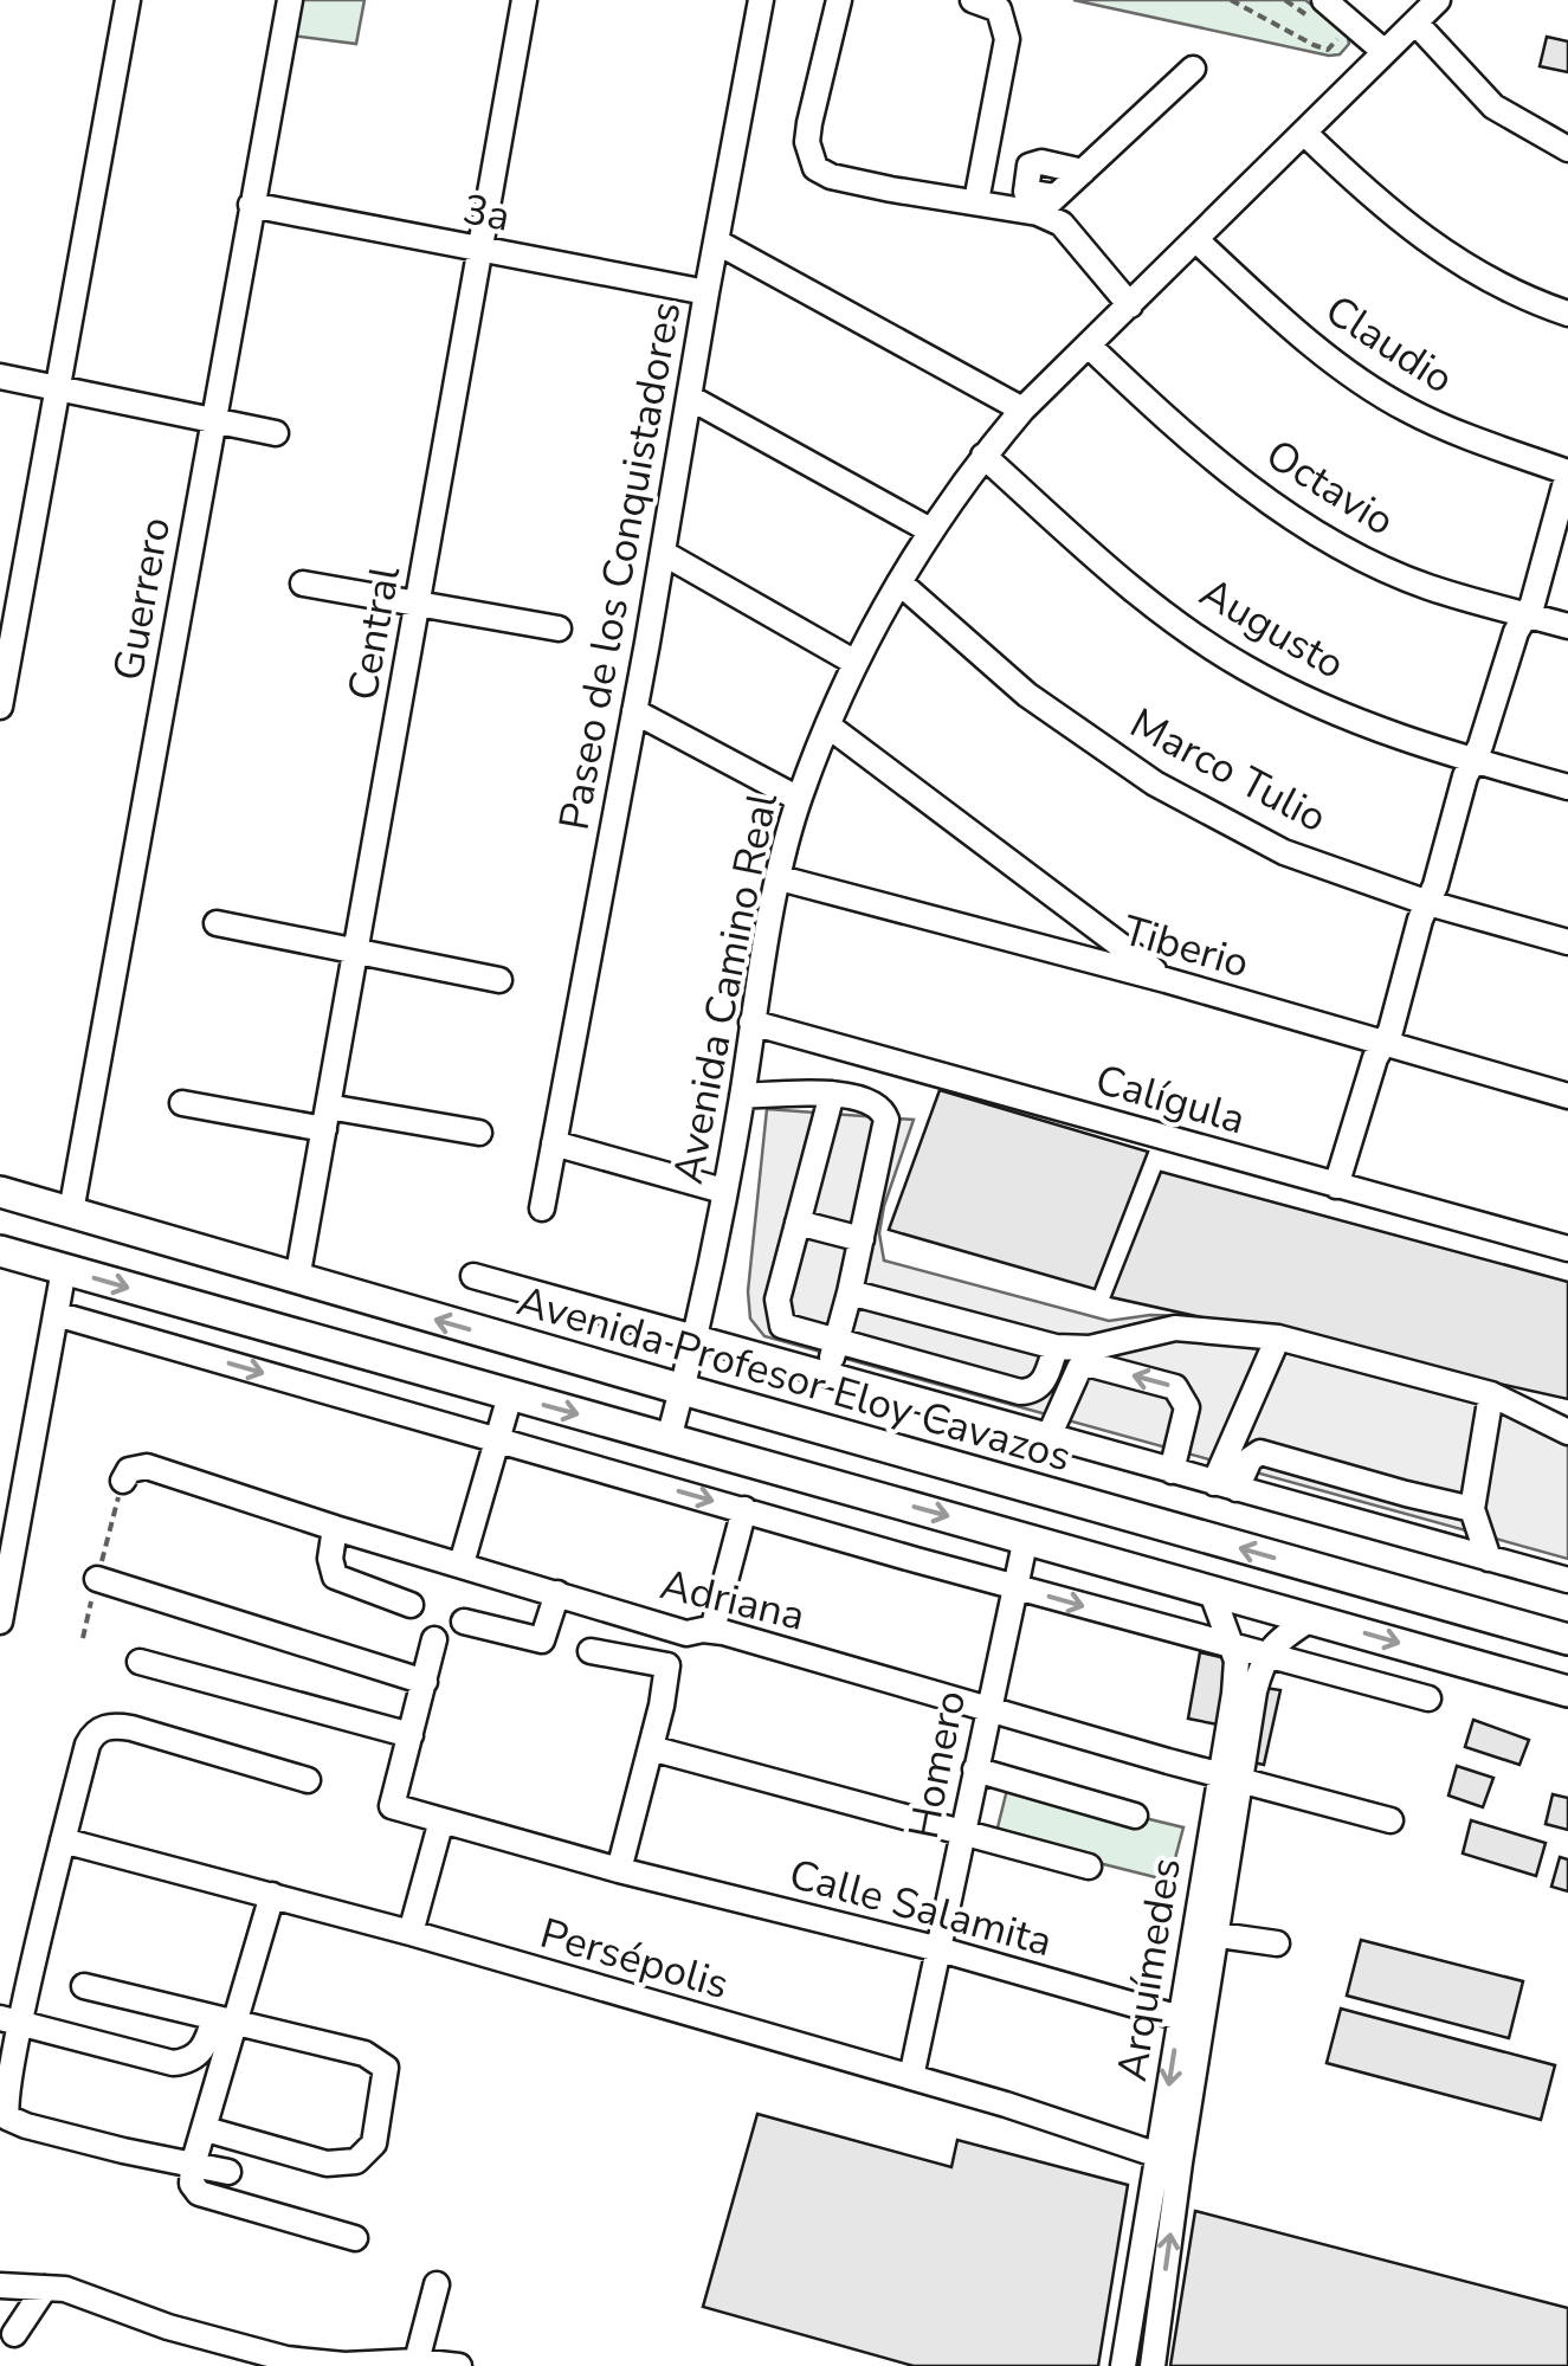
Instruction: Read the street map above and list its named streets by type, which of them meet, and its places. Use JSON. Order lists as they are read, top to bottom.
{
  "streets": {
    "main road": ["Avenida Profesor Eloy Cavazos"],
    "street": [
      "3a",
      "Claudio",
      "Octavio",
      "Paseo de los Conquistadores",
      "Guerrero",
      "Augusto",
      "Central",
      "Marco Tulio",
      "Tiberio",
      "Avenida Camino Real",
      "Calígula",
      "Adriana",
      "Homero",
      "Calle Salamita",
      "Persépolis",
      "Arquímedes"
    ]
  },
  "crossings": [
    ["3a", "Paseo de los Conquistadores"],
    ["3a", "Guerrero"],
    ["3a", "Central"],
    ["Claudio", "Avenida Camino Real"],
    ["Octavio", "Avenida Camino Real"],
    ["Guerrero", "Avenida Profesor Eloy Cavazos"],
    ["Augusto", "Avenida Camino Real"],
    ["Central", "Avenida Profesor Eloy Cavazos"],
    ["Marco Tulio", "Avenida Camino Real"],
    ["Tiberio", "Avenida Camino Real"],
    ["Avenida Camino Real", "Calígula"],
    ["Avenida Camino Real", "Avenida Profesor Eloy Cavazos"],
    ["Adriana", "Homero"],
    ["Adriana", "Arquímedes"],
    ["Homero", "Calle Salamita"],
    ["Homero", "Persépolis"],
    ["Calle Salamita", "Arquímedes"],
    ["Persépolis", "Arquímedes"]
  ]
}
